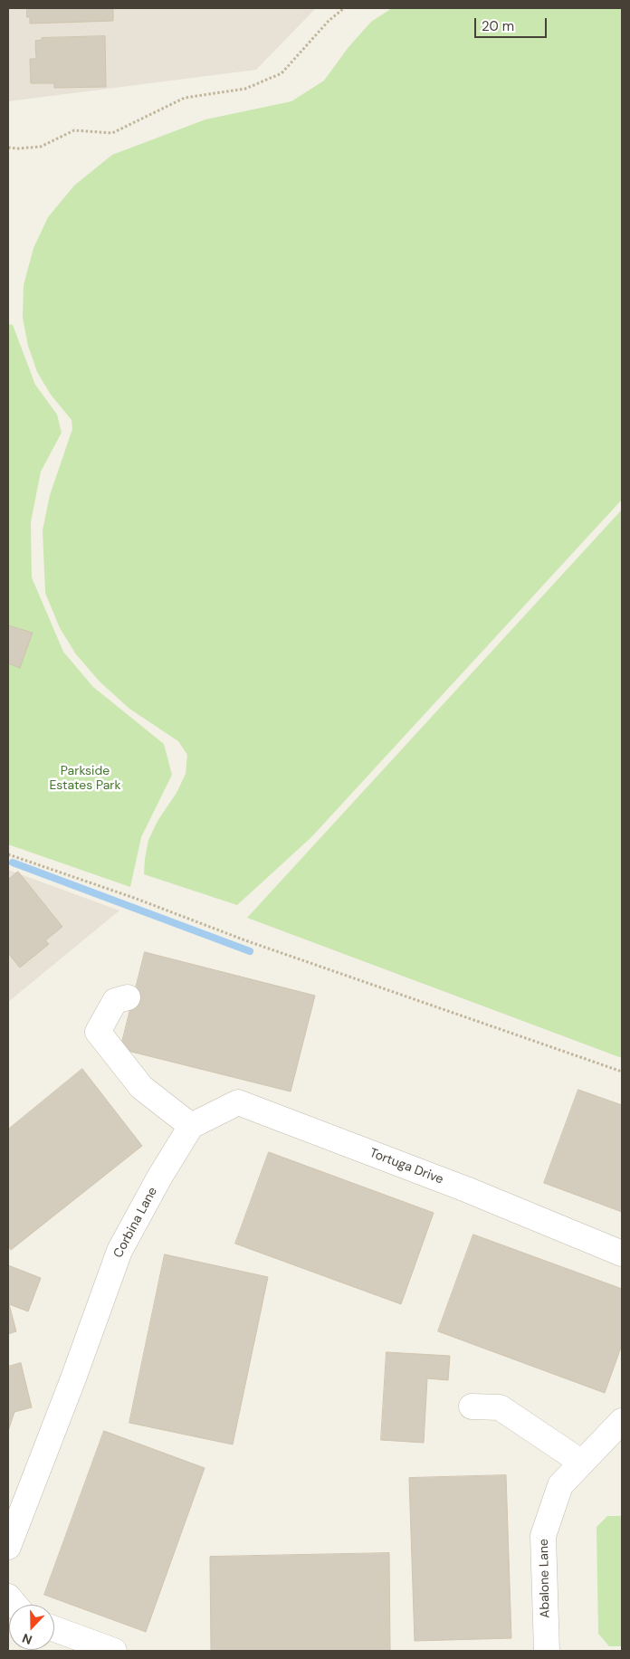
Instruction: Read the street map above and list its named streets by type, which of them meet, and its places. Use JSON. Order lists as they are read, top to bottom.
{
  "streets": {
    "street": ["Tortuga Drive", "Corbina Lane", "Abalone Lane"]
  },
  "crossings": [
    ["Tortuga Drive", "Corbina Lane"]
  ],
  "parks": ["Parkside Estates Park"],
  "scale_bar": "20 m",
  "north": "bottom"
}
